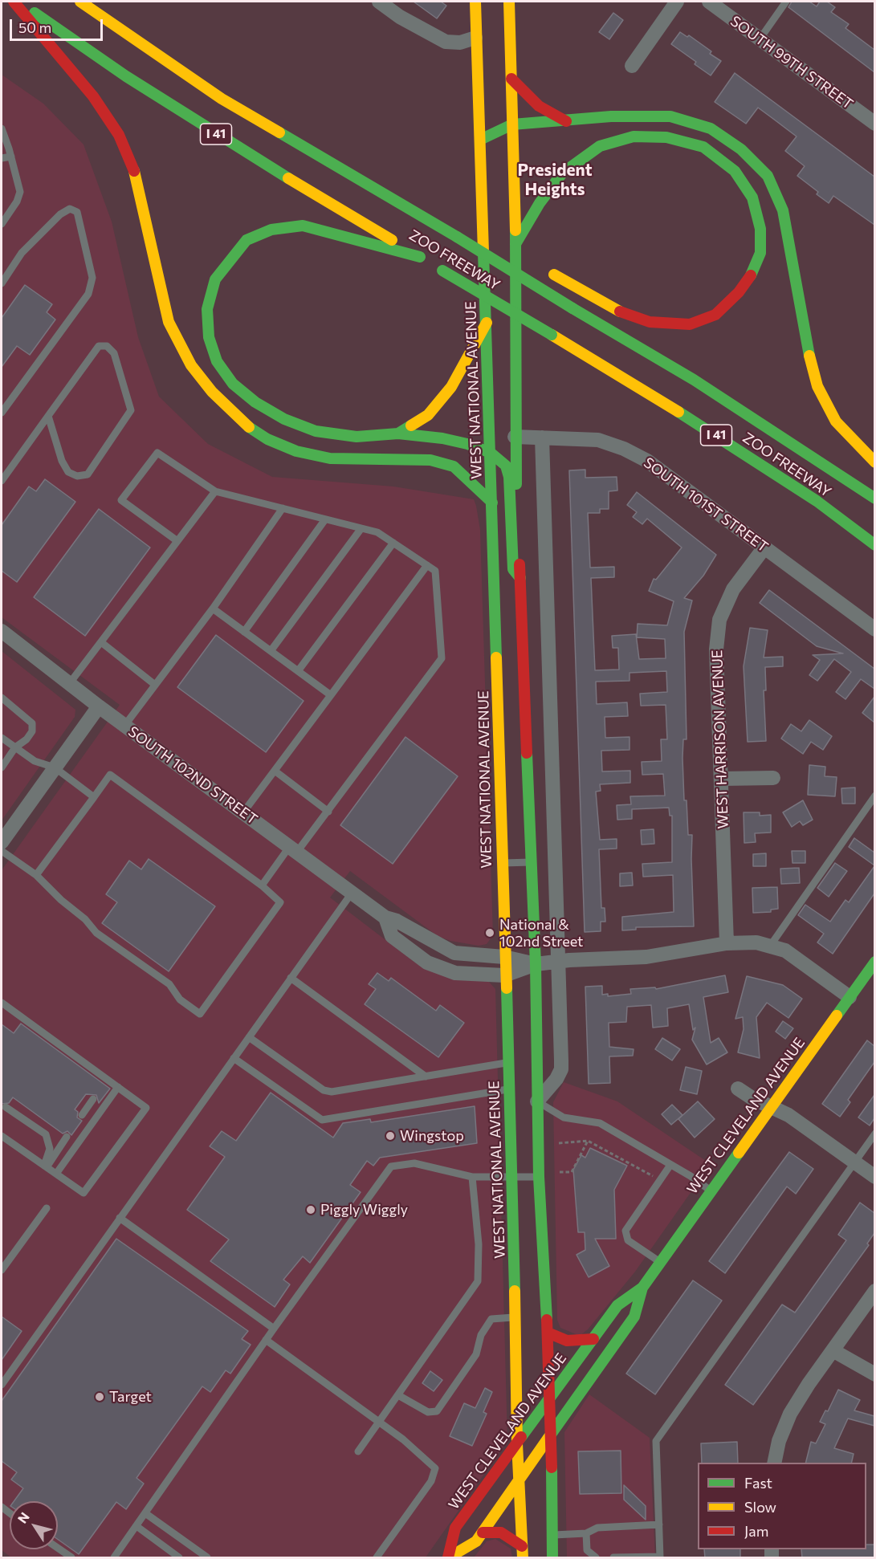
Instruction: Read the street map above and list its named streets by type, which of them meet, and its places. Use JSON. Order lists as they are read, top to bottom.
{
  "streets": {
    "main road": [
      "I 41",
      "ZOO FREEWAY",
      "WEST NATIONAL AVENUE",
      "WEST CLEVELAND AVENUE"
    ],
    "street": [
      "SOUTH 99TH STREET",
      "SOUTH 101ST STREET",
      "WEST HARRISON AVENUE",
      "SOUTH 102ND STREET"
    ]
  },
  "crossings": [
    ["WEST NATIONAL AVENUE", "SOUTH 102ND STREET"],
    ["WEST NATIONAL AVENUE", "WEST CLEVELAND AVENUE"],
    ["SOUTH 101ST STREET", "WEST HARRISON AVENUE"],
    ["WEST HARRISON AVENUE", "SOUTH 102ND STREET"],
    ["SOUTH 102ND STREET", "WEST CLEVELAND AVENUE"]
  ],
  "districts": ["President Heights"],
  "places": [
    "National & 102nd Street",
    "Wingstop",
    "Piggly Wiggly",
    "Target"
  ],
  "legend": ["Fast", "Slow", "Jam"],
  "scale_bar": "50 m",
  "north": "top left"
}
